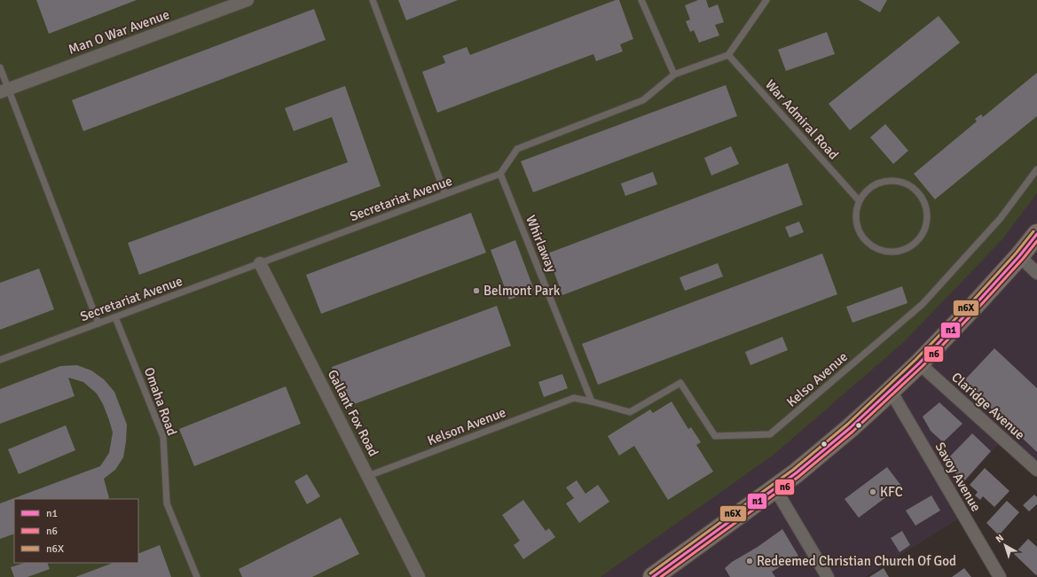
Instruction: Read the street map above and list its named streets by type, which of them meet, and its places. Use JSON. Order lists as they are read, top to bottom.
{
  "streets": {
    "street": [
      "Man O War Avenue",
      "Claridge Avenue",
      "Gallant Fox Road",
      "Savoy Avenue"
    ],
    "lane": [
      "War Admiral Road",
      "Secretariat Avenue",
      "Whirlaway",
      "Kelso Avenue",
      "Omaha Road",
      "Kelson Avenue"
    ]
  },
  "crossings": [
    ["Secretariat Avenue", "Whirlaway"],
    ["Secretariat Avenue", "Omaha Road"],
    ["Secretariat Avenue", "Gallant Fox Road"],
    ["Whirlaway", "Kelso Avenue"],
    ["Kelso Avenue", "Kelson Avenue"],
    ["Gallant Fox Road", "Kelson Avenue"]
  ],
  "places": ["Belmont Park", "KFC", "Redeemed Christian Church Of God"],
  "lines": ["transit line n6X", "transit line n1", "transit line n6"],
  "legend": ["n1", "n6", "n6X"],
  "north": "top left"
}
